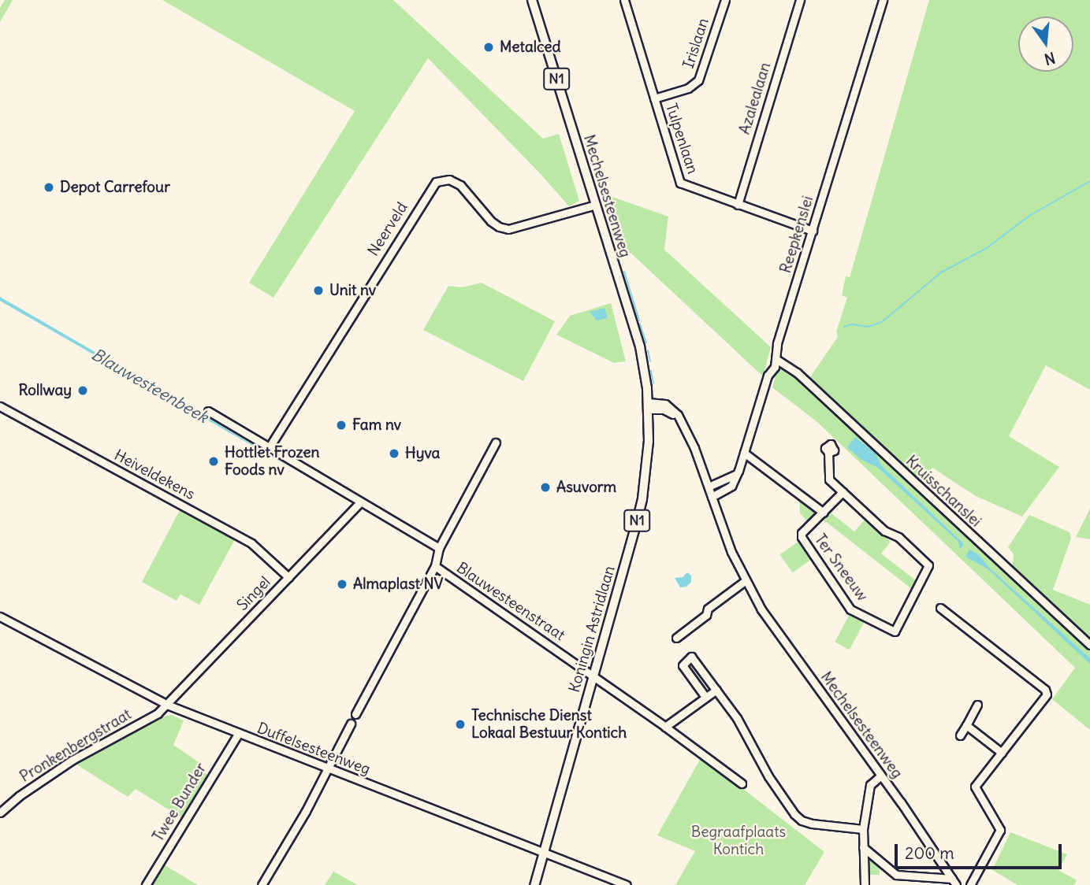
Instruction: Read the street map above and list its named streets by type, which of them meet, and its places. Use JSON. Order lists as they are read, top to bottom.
{
  "streets": {
    "main road": ["N1", "Mechelsesteenweg", "Koningin Astridlaan"],
    "street": [
      "Irislaan",
      "Azalealaan",
      "Tulpenlaan",
      "Neerveld",
      "Reepkenslei",
      "Heiveldekens",
      "Kruisschanslei",
      "Ter Sneeuw",
      "Singel",
      "Blauwesteenstraat",
      "Pronkenbergstraat",
      "Duffelsesteenweg",
      "Twee Bunder"
    ]
  },
  "crossings": [
    ["Irislaan", "Tulpenlaan"],
    ["Azalealaan", "Tulpenlaan"],
    ["Tulpenlaan", "Reepkenslei"],
    ["Mechelsesteenweg", "Neerveld"],
    ["Mechelsesteenweg", "Reepkenslei"],
    ["Mechelsesteenweg", "Koningin Astridlaan"],
    ["Reepkenslei", "Kruisschanslei"],
    ["Reepkenslei", "Ter Sneeuw"],
    ["Heiveldekens", "Singel"],
    ["Singel", "Pronkenbergstraat"],
    ["Singel", "Duffelsesteenweg"],
    ["Blauwesteenstraat", "Koningin Astridlaan"],
    ["Koningin Astridlaan", "Duffelsesteenweg"],
    ["Pronkenbergstraat", "Duffelsesteenweg"],
    ["Duffelsesteenweg", "Twee Bunder"]
  ],
  "water": ["Blauwesteenbeek"],
  "parks": ["Begraafplaats Kontich"],
  "places": [
    "Metalced",
    "Depot Carrefour",
    "Unit nv",
    "Rollway",
    "Fam nv",
    "Hyva",
    "Hottlet Frozen Foods nv",
    "Asuvorm",
    "Almaplast NV",
    "Technische Dienst Lokaal Bestuur Kontich"
  ],
  "scale_bar": "200 m",
  "north": "bottom"
}
